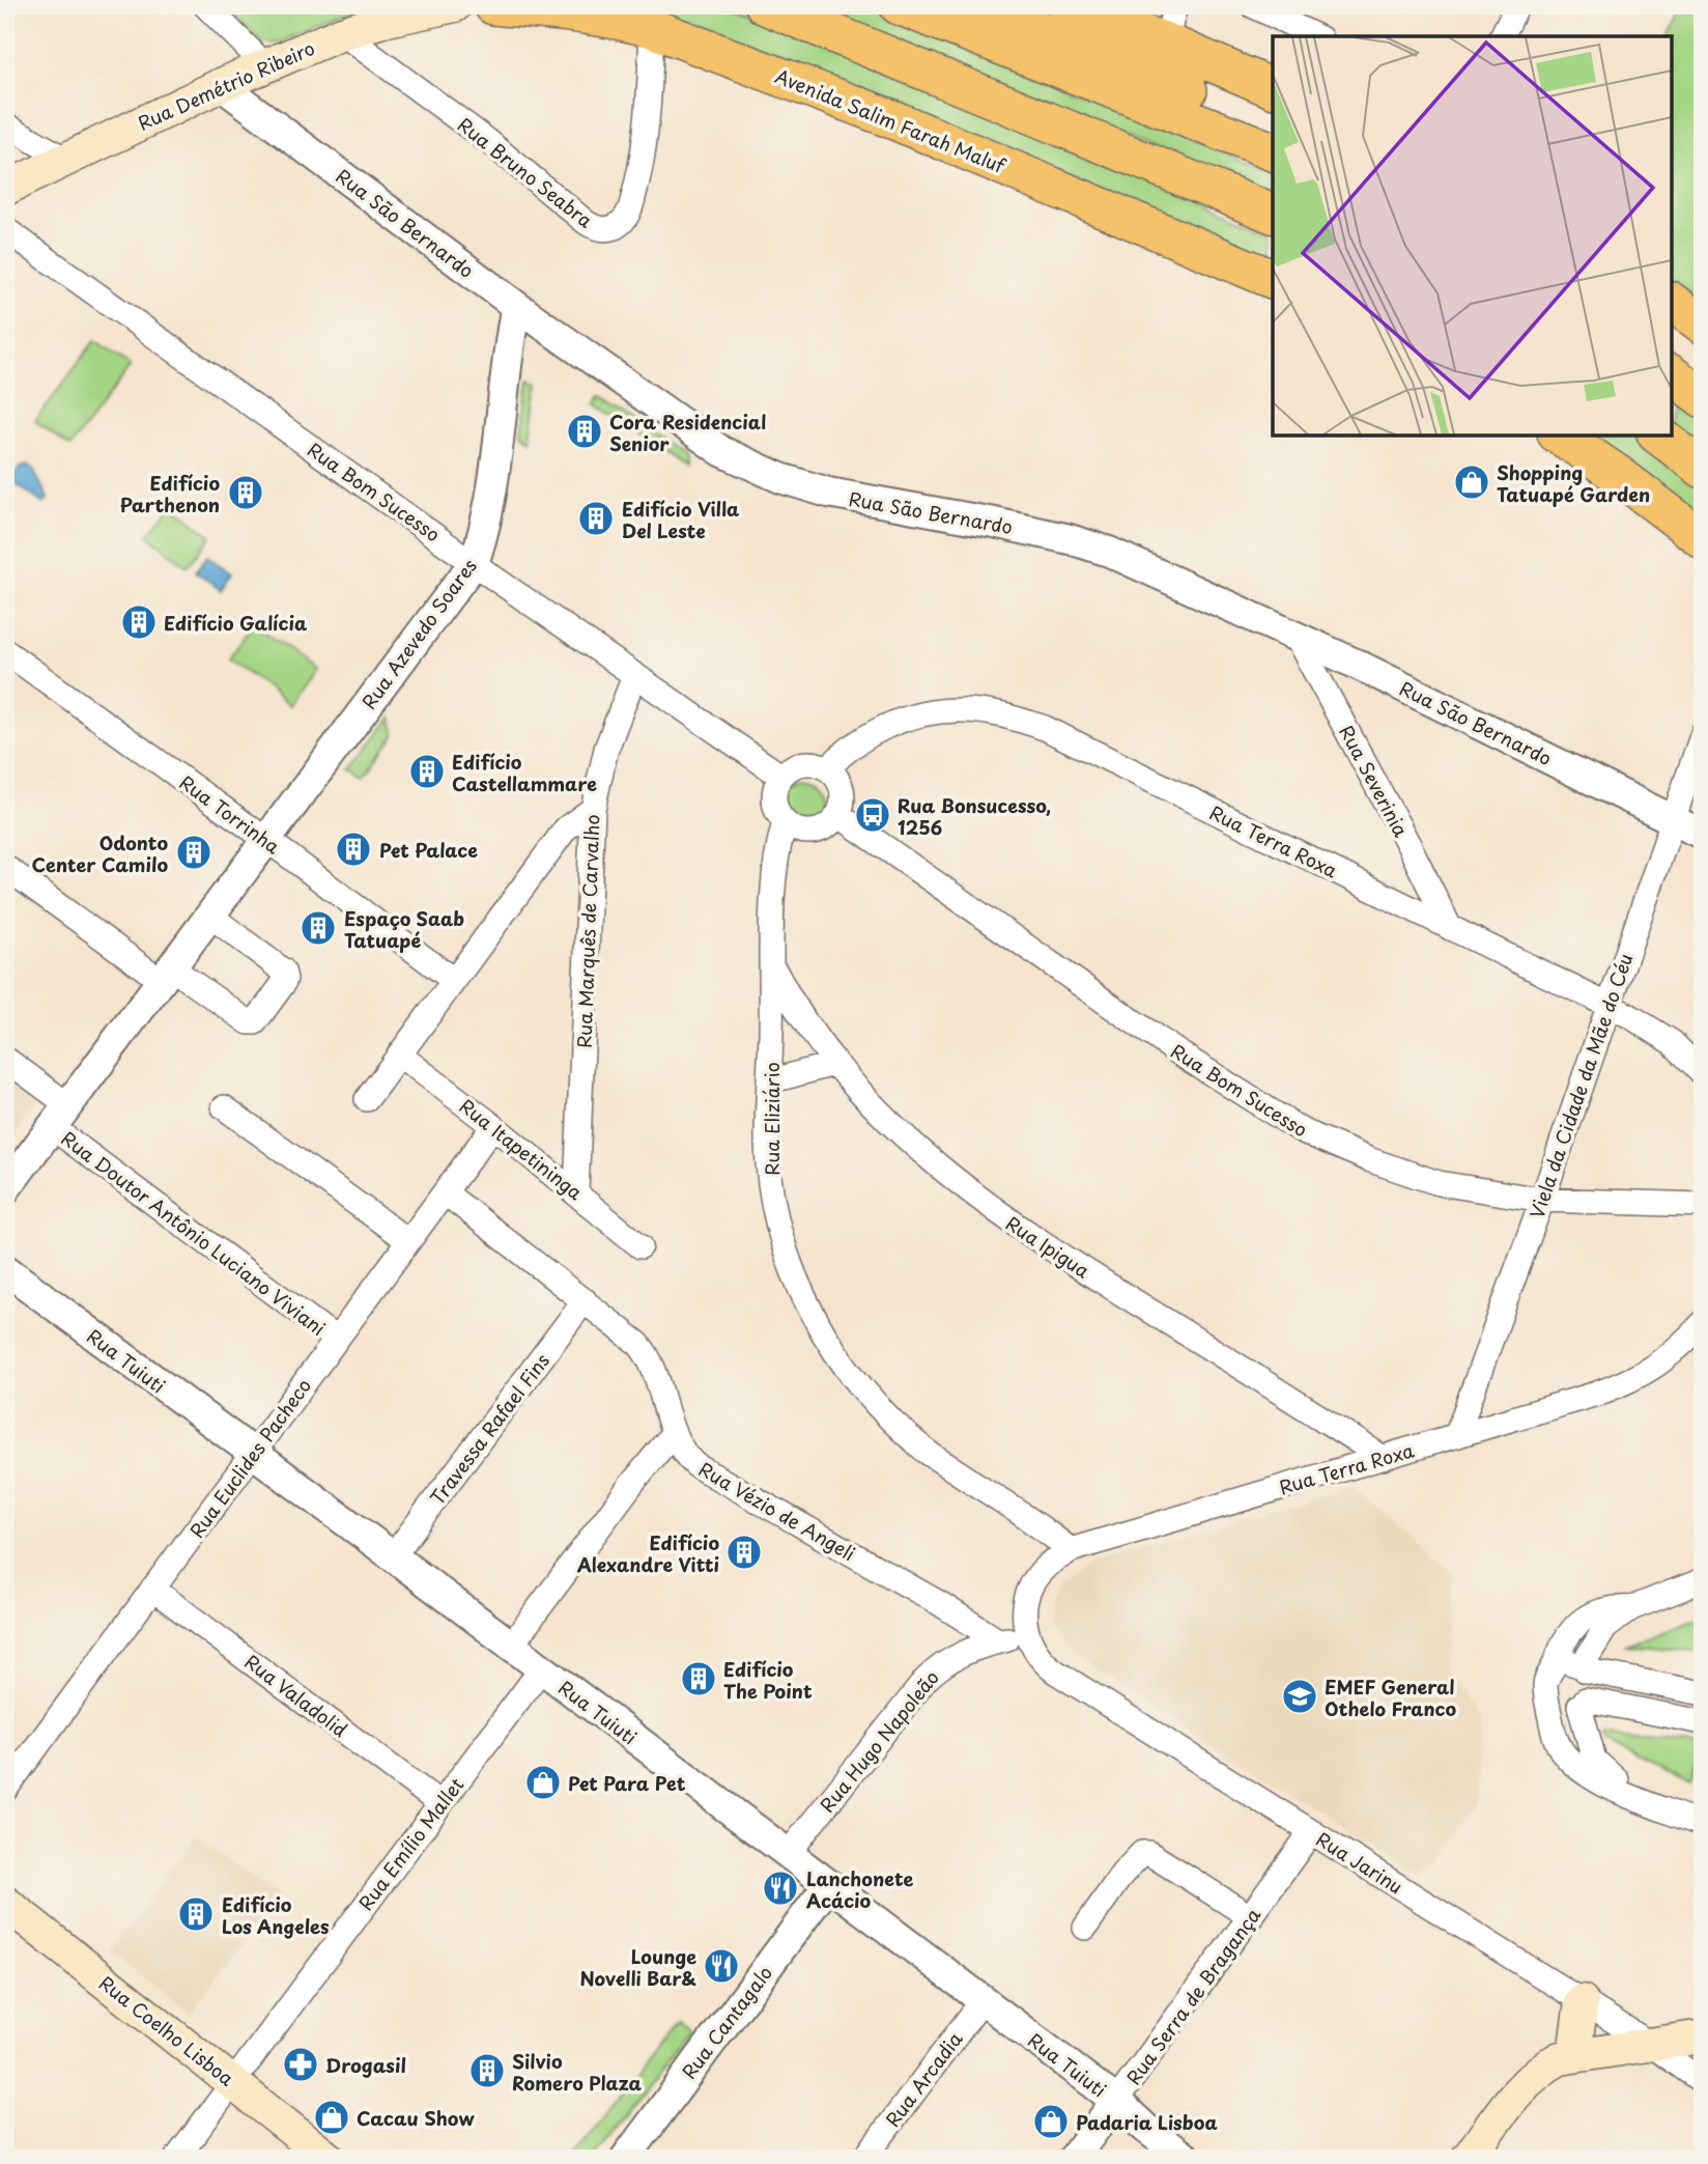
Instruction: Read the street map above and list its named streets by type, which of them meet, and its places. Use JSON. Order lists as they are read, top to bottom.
{
  "streets": {
    "highway": ["Avenida Salim Farah Maluf"],
    "main road": ["Rua Demétrio Ribeiro", "Rua Coelho Lisboa"],
    "street": [
      "Rua Bruno Seabra",
      "Rua São Bernardo",
      "Rua Bom Sucesso",
      "Rua Azevedo Soares",
      "Rua Severinia",
      "Rua Torrinha",
      "Rua Terra Roxa",
      "Rua Marquês de Carvalho",
      "Viela da Cidade da Mãe do Céu",
      "Rua Eliziário",
      "Rua Itapetininga",
      "Rua Doutor Antônio Luciano Viviani",
      "Rua Ipigua",
      "Rua Tuiuti",
      "Travessa Rafael Fins",
      "Rua Euclides Pacheco",
      "Rua Vézio de Angeli",
      "Rua Valadolid",
      "Rua Hugo Napoleão",
      "Rua Emílio Mallet",
      "Rua Jarinu",
      "Rua Serra de Bragança",
      "Rua Cantagalo",
      "Rua Arcadia"
    ]
  },
  "crossings": [
    ["Rua Demétrio Ribeiro", "Rua Bruno Seabra"],
    ["Rua Demétrio Ribeiro", "Rua São Bernardo"],
    ["Avenida Salim Farah Maluf", "Rua Bruno Seabra"],
    ["Rua São Bernardo", "Rua Azevedo Soares"],
    ["Rua São Bernardo", "Rua Severinia"],
    ["Rua São Bernardo", "Viela da Cidade da Mãe do Céu"],
    ["Rua Bom Sucesso", "Rua Azevedo Soares"],
    ["Rua Bom Sucesso", "Rua Terra Roxa"],
    ["Rua Bom Sucesso", "Rua Marquês de Carvalho"],
    ["Rua Bom Sucesso", "Viela da Cidade da Mãe do Céu"],
    ["Rua Bom Sucesso", "Rua Eliziário"],
    ["Rua Azevedo Soares", "Rua Torrinha"],
    ["Rua Azevedo Soares", "Rua Doutor Antônio Luciano Viviani"],
    ["Rua Severinia", "Rua Terra Roxa"],
    ["Rua Terra Roxa", "Viela da Cidade da Mãe do Céu"],
    ["Rua Terra Roxa", "Rua Eliziário"],
    ["Rua Terra Roxa", "Rua Ipigua"],
    ["Rua Terra Roxa", "Rua Hugo Napoleão"],
    ["Rua Terra Roxa", "Rua Jarinu"],
    ["Rua Marquês de Carvalho", "Rua Itapetininga"],
    ["Rua Eliziário", "Rua Ipigua"],
    ["Rua Itapetininga", "Rua Euclides Pacheco"],
    ["Rua Doutor Antônio Luciano Viviani", "Rua Euclides Pacheco"],
    ["Rua Tuiuti", "Travessa Rafael Fins"],
    ["Rua Tuiuti", "Rua Euclides Pacheco"],
    ["Rua Tuiuti", "Rua Hugo Napoleão"],
    ["Rua Tuiuti", "Rua Emílio Mallet"],
    ["Rua Tuiuti", "Rua Serra de Bragança"],
    ["Rua Tuiuti", "Rua Cantagalo"],
    ["Rua Tuiuti", "Rua Arcadia"],
    ["Travessa Rafael Fins", "Rua Vézio de Angeli"],
    ["Rua Euclides Pacheco", "Rua Vézio de Angeli"],
    ["Rua Euclides Pacheco", "Rua Valadolid"],
    ["Rua Vézio de Angeli", "Rua Hugo Napoleão"],
    ["Rua Valadolid", "Rua Emílio Mallet"],
    ["Rua Hugo Napoleão", "Rua Jarinu"],
    ["Rua Emílio Mallet", "Rua Coelho Lisboa"],
    ["Rua Jarinu", "Rua Serra de Bragança"]
  ],
  "places": {
    "building": [
      "Cora Residencial Senior",
      "Edifício Parthenon",
      "Edifício Villa Del Leste",
      "Edifício Galícia",
      "Edifício Castellammare",
      "Pet Palace",
      "Odonto Center Camilo",
      "Espaço Saab Tatuapé",
      "Edifício Alexandre Vitti",
      "Edifício The Point",
      "Edifício Los Angeles",
      "Silvio Romero Plaza"
    ],
    "shop": [
      "Shopping Tatuapé Garden",
      "Pet Para Pet",
      "Cacau Show",
      "Padaria Lisboa"
    ],
    "bus stop": ["Rua Bonsucesso, 1256"],
    "school or university": ["EMEF General Othelo Franco"],
    "restaurant": ["Lanchonete Acácio", "Lounge Novelli Bar&"],
    "pharmacy": ["Drogasil"]
  }
}
